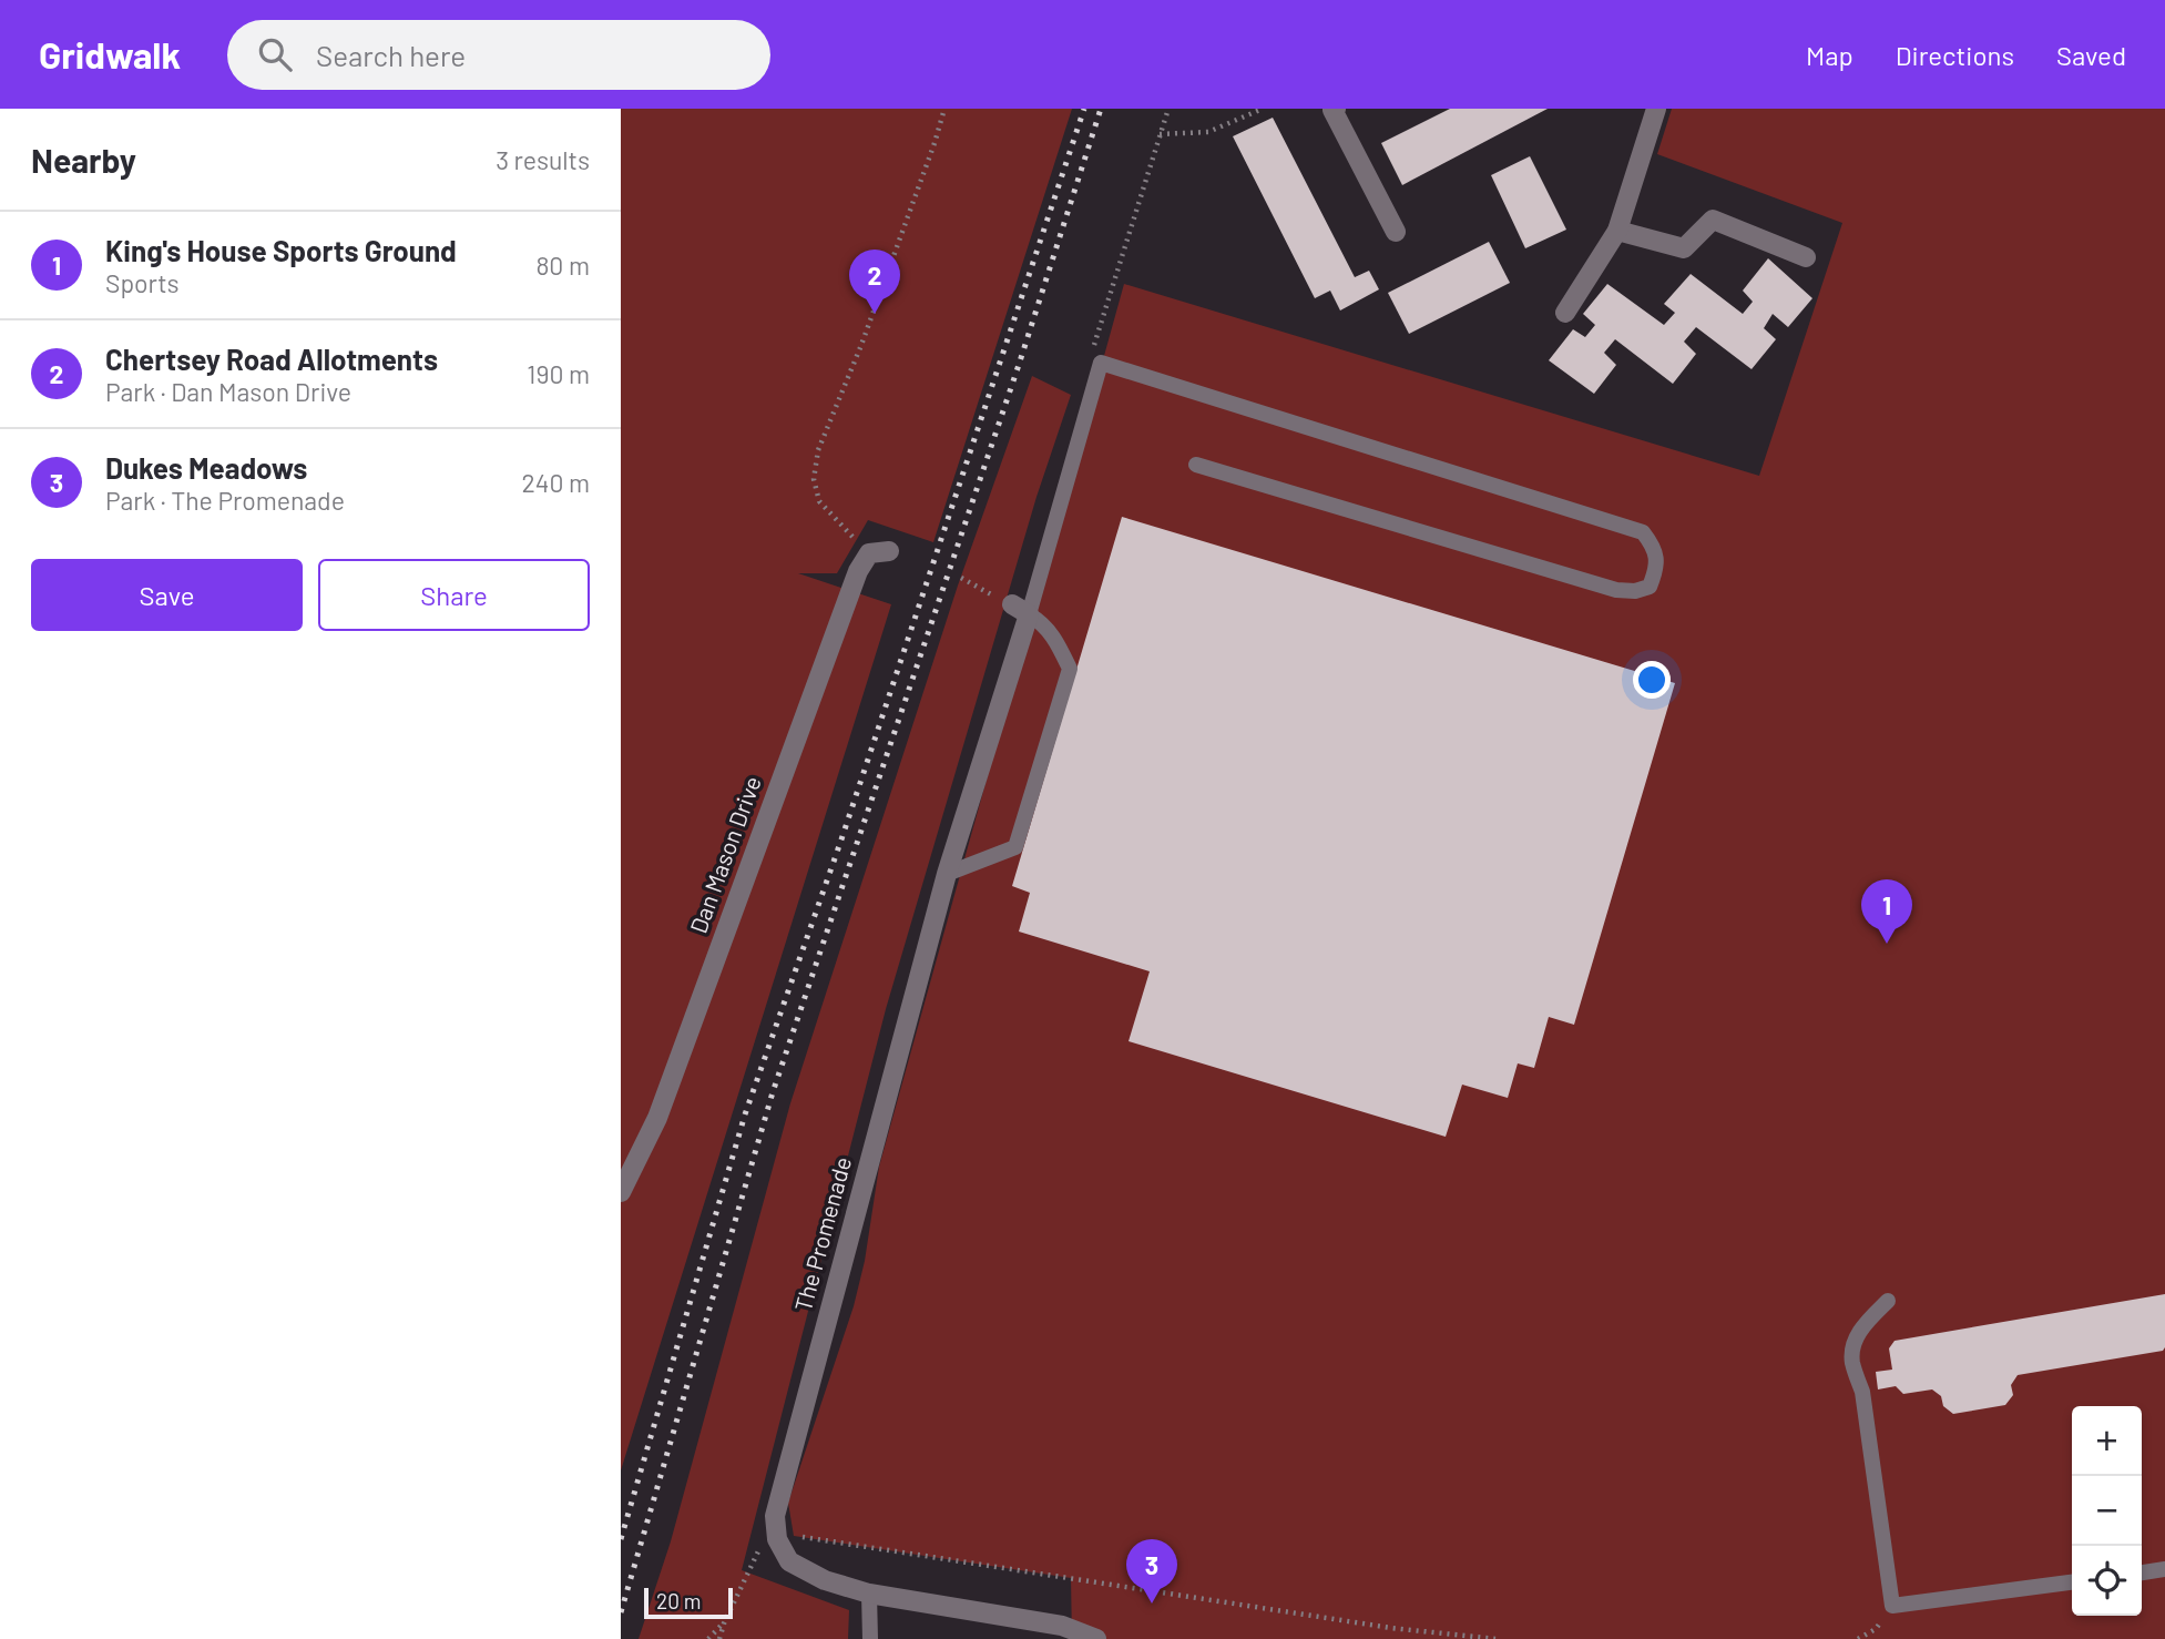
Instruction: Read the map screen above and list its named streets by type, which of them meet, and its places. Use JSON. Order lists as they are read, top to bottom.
{
  "streets": {
    "street": ["Dan Mason Drive", "The Promenade"]
  },
  "scale_bar": "20 m",
  "page": {
    "header": "Gridwalk",
    "search": "Search here",
    "nav": ["Map", "Directions", "Saved"],
    "heading": ["Nearby", "3 results"],
    "list": [
      {
        "mark": "1",
        "name": "King's House Sports Ground",
        "note": "Sports",
        "value": "80 m"
      },
      {
        "mark": "2",
        "name": "Chertsey Road Allotments",
        "note": "Park · Dan Mason Drive",
        "value": "190 m"
      },
      {
        "mark": "3",
        "name": "Dukes Meadows",
        "note": "Park · The Promenade",
        "value": "240 m"
      }
    ],
    "pins": ["2", "1", "3"],
    "buttons": ["Save", "Share"],
    "map_buttons": ["+", "−"],
    "scale": "20 m"
  }
}
